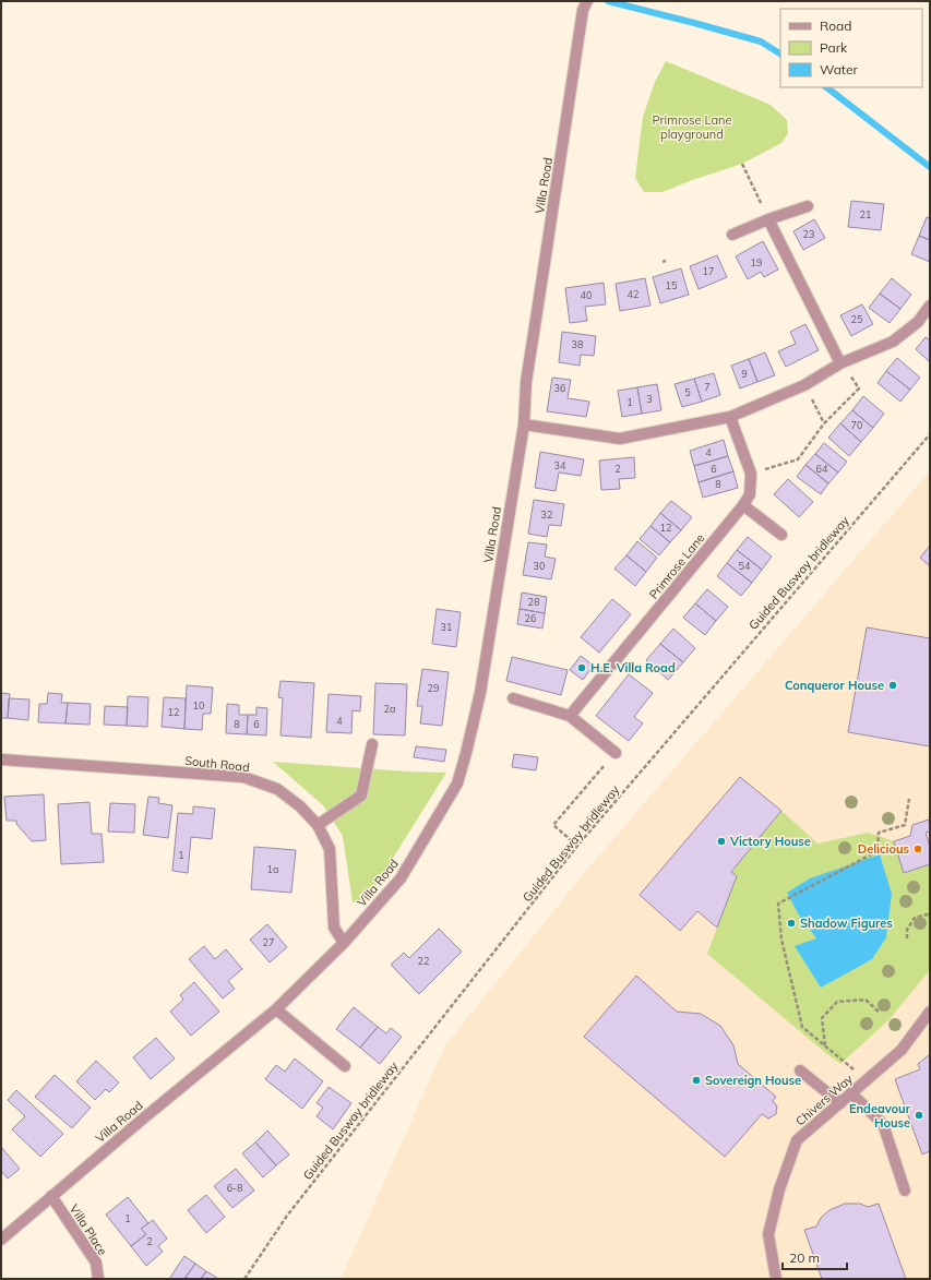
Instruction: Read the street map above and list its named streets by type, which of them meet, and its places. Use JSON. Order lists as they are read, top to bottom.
{
  "streets": {
    "street": [
      "Villa Road",
      "Primrose Lane",
      "South Road",
      "Chivers Way",
      "Villa Place"
    ],
    "path": ["Guided Busway bridleway"]
  },
  "crossings": [
    ["Villa Road", "South Road"],
    ["Villa Road", "Villa Place"]
  ],
  "parks": ["Primrose Lane playground"],
  "places": [
    "H.E. Villa Road",
    "Conqueror House",
    "Victory House",
    "Delicious",
    "Shadow Figures",
    "Sovereign House",
    "Endeavour House"
  ],
  "house_numbers": [
    "21",
    "23",
    "19",
    "17",
    "15",
    "42",
    "40",
    "25",
    "38",
    "9",
    "7",
    "36",
    "5",
    "3",
    "1",
    "70",
    "4",
    "34",
    "2",
    "6",
    "64",
    "8",
    "32",
    "12",
    "30",
    "54",
    "28",
    "26",
    "31",
    "29",
    "10",
    "2a",
    "12",
    "4",
    "8",
    "6",
    "1",
    "1a",
    "27",
    "22",
    "6-8",
    "1",
    "2"
  ],
  "legend": ["Road", "Park", "Water"],
  "scale_bar": "20 m"
}
